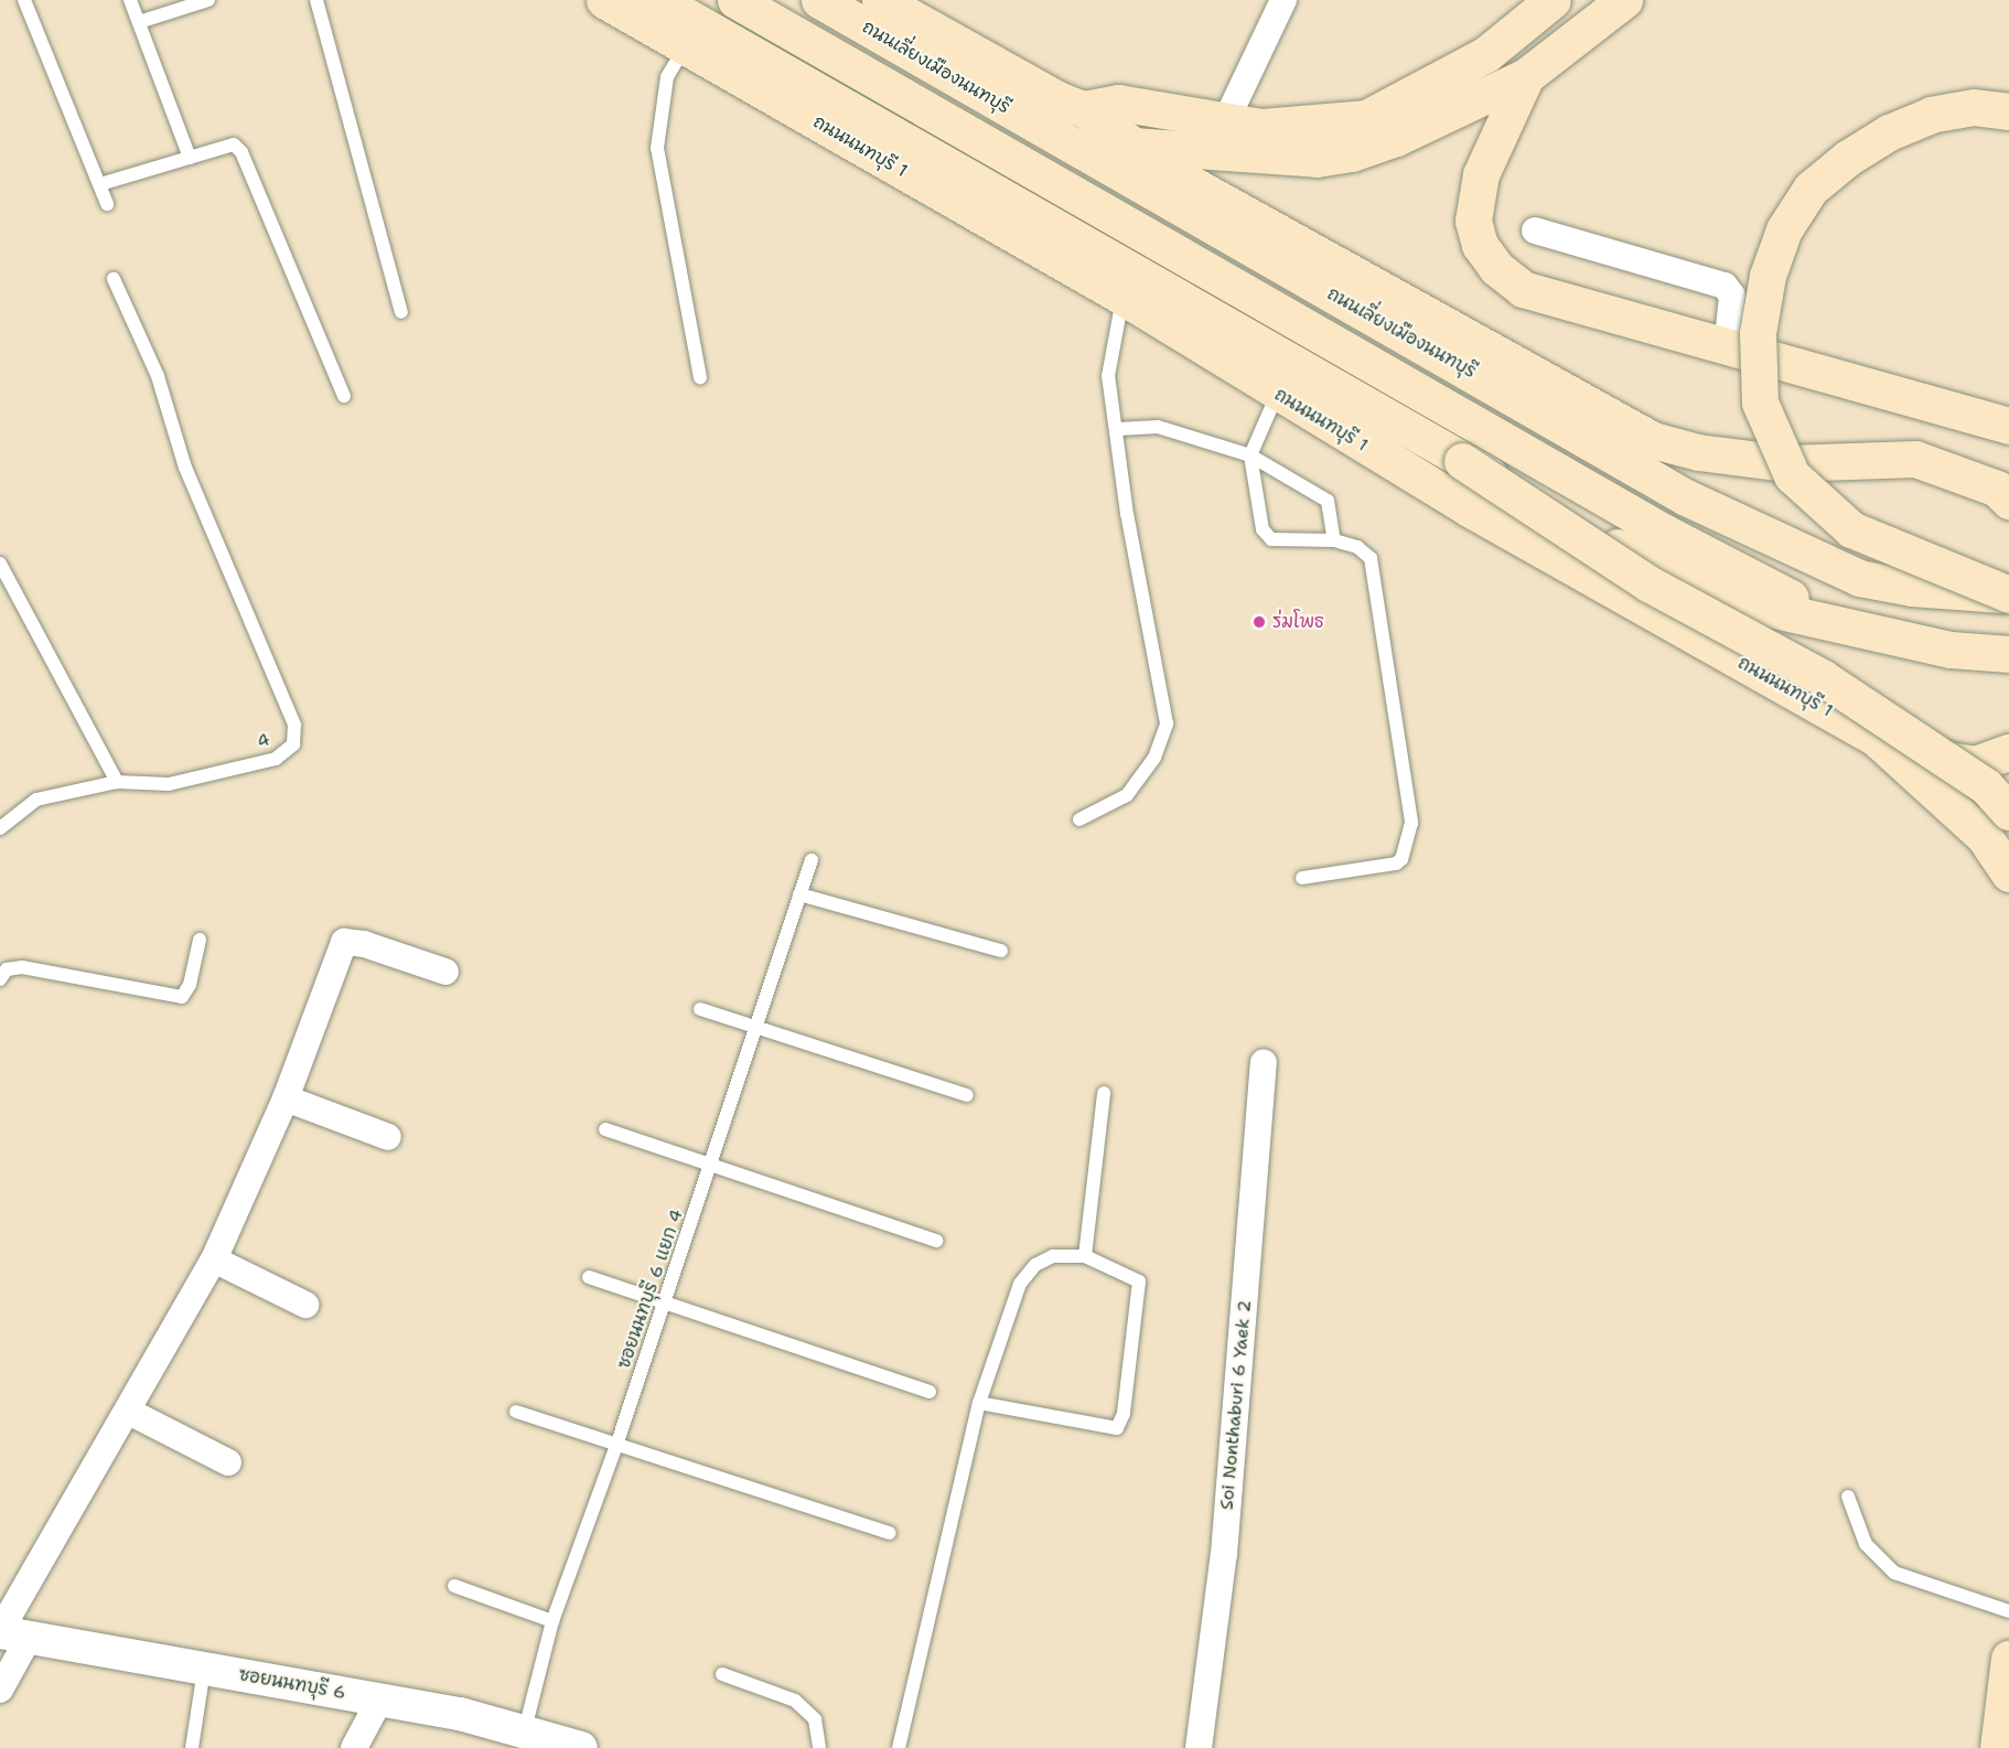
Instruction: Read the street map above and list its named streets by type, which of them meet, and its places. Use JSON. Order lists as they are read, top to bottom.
{
  "streets": {
    "main road": ["ถนนเลี่ยงเมืองนนทบุรี", "ถนนนนทบุรี 1"],
    "street": ["Soi Nonthaburi 6 Yaek 2", "ซอยนนทบุรี 6"],
    "lane": ["4", "ซอยนนทบุรี 6 แยก 4"]
  },
  "crossings": [
    ["ซอยนนทบุรี 6 แยก 4", "ซอยนนทบุรี 6"]
  ],
  "places": ["ร่มโพธ"]
}
